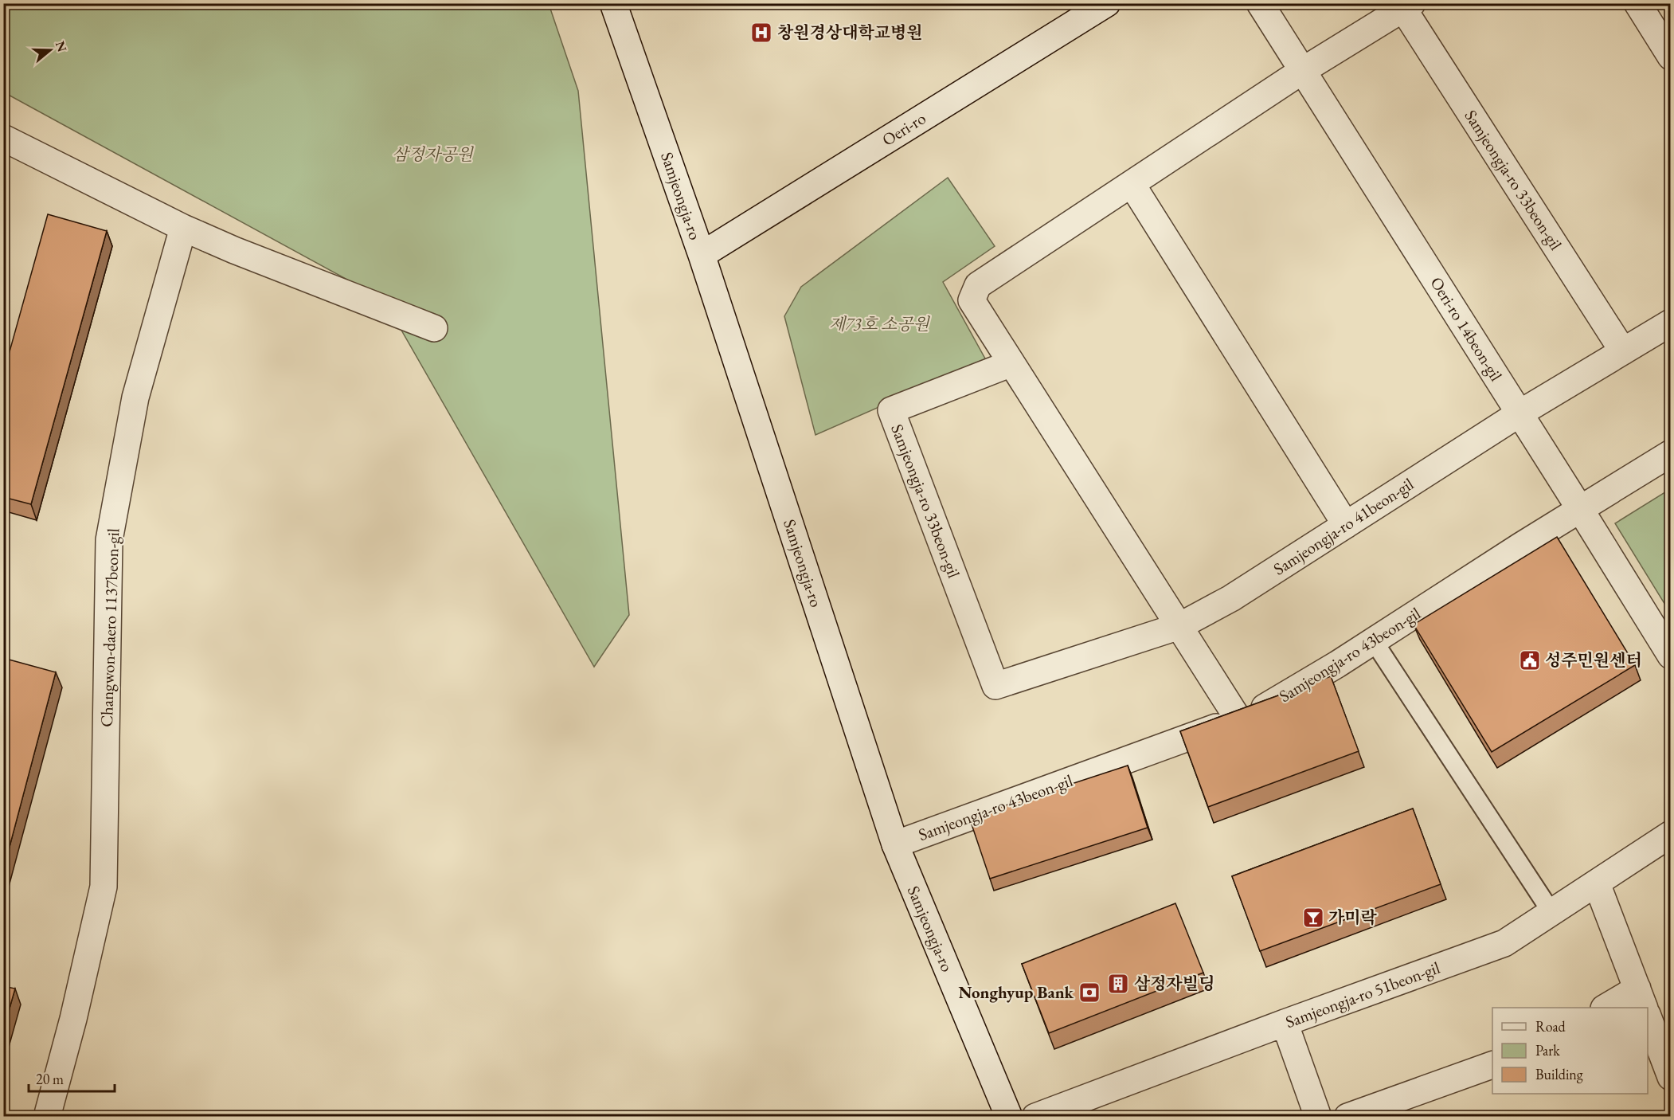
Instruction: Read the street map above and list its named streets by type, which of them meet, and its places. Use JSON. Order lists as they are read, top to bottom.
{
  "streets": {
    "street": [
      "Oeri-ro",
      "Samjeongja-ro 33beon-gil",
      "Samjeongja-ro",
      "Oeri-ro 14beon-gil",
      "Samjeongja-ro 41beon-gil",
      "Changwon-daero 1137beon-gil",
      "Samjeongja-ro 43beon-gil",
      "Samjeongja-ro 51beon-gil"
    ]
  },
  "crossings": [
    ["Oeri-ro", "Samjeongja-ro"],
    ["Samjeongja-ro 33beon-gil", "Oeri-ro 14beon-gil"],
    ["Samjeongja-ro 33beon-gil", "Samjeongja-ro 41beon-gil"],
    ["Samjeongja-ro 33beon-gil", "Samjeongja-ro 43beon-gil"],
    ["Samjeongja-ro", "Samjeongja-ro 43beon-gil"],
    ["Oeri-ro 14beon-gil", "Samjeongja-ro 41beon-gil"],
    ["Oeri-ro 14beon-gil", "Samjeongja-ro 43beon-gil"]
  ],
  "parks": ["삼정자공원", "제73호 소공원"],
  "places": {
    "hospital": ["창원경상대학교병원"],
    "public building": ["성주민원센터"],
    "bar": ["가미락"],
    "building": ["삼정자빌딩"],
    "bank": ["Nonghyup Bank"]
  },
  "legend": ["Road", "Park", "Building"],
  "scale_bar": "20 m",
  "north": "right"
}
